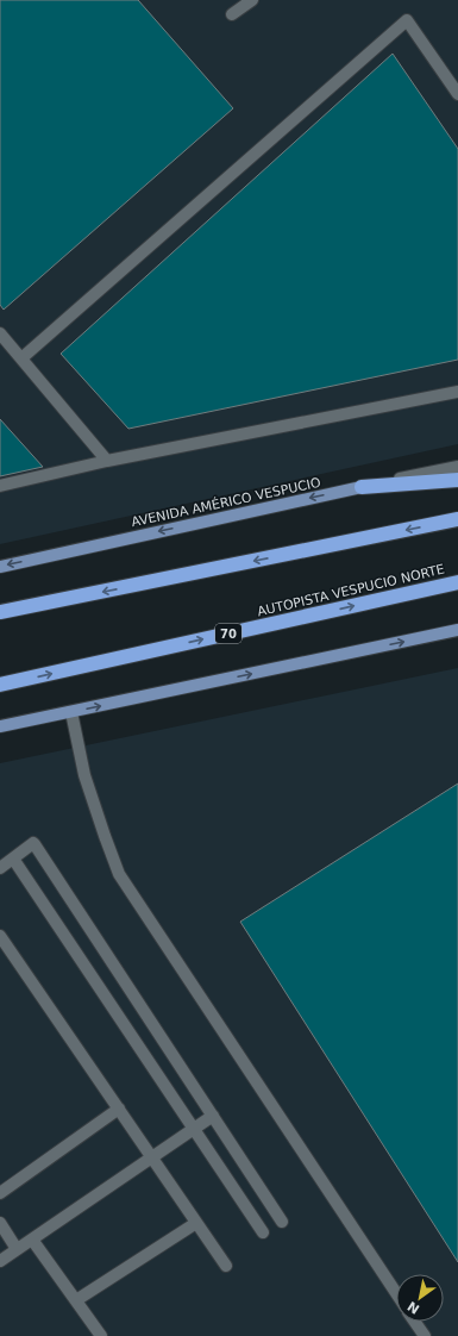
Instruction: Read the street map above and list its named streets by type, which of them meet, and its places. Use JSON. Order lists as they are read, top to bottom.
{
  "streets": {
    "highway": ["AUTOPISTA VESPUCIO NORTE", "70"],
    "main road": ["AVENIDA AMÉRICO VESPUCIO"]
  },
  "north": "bottom left"
}
